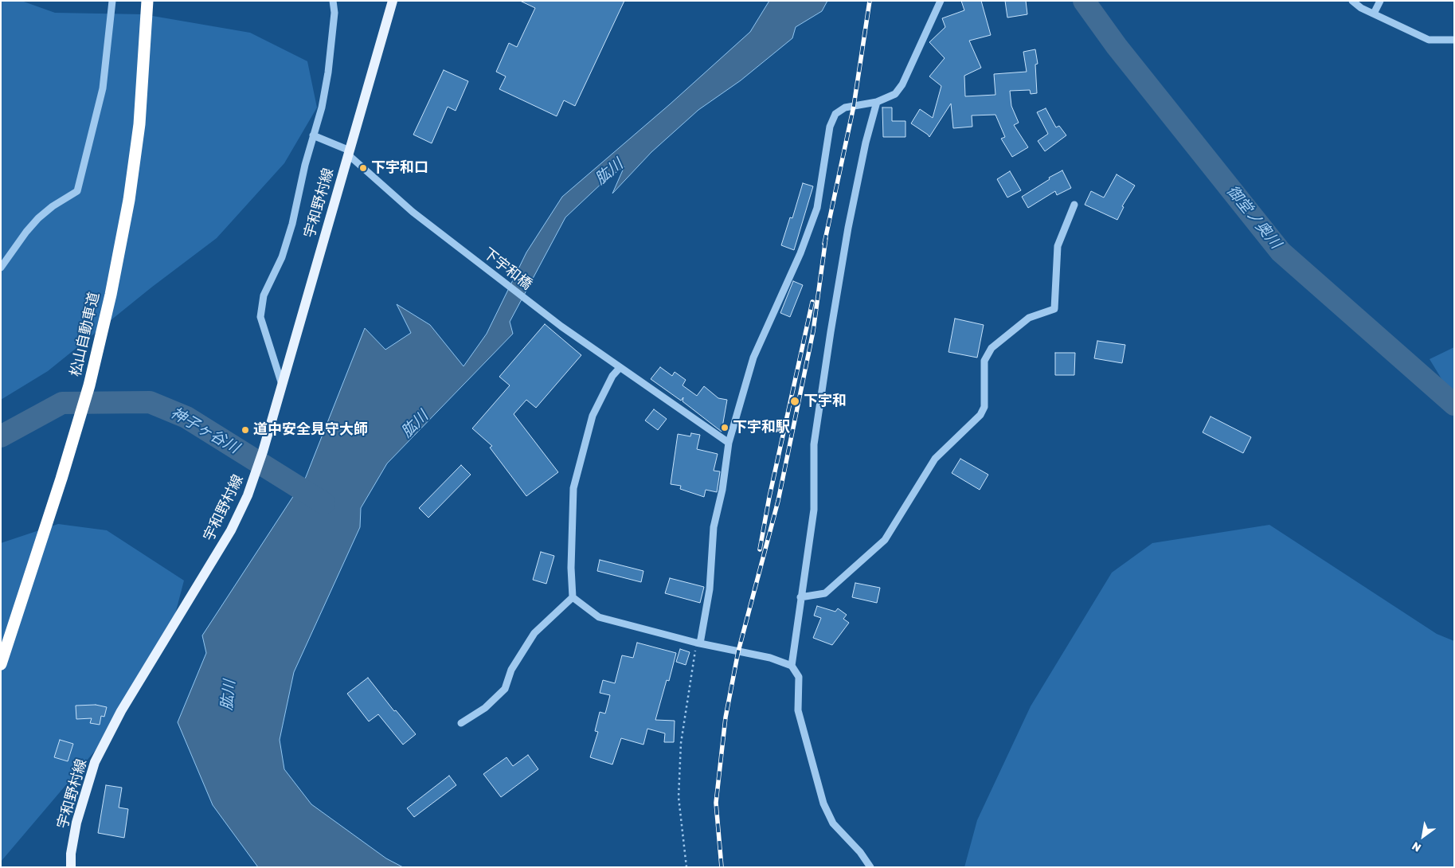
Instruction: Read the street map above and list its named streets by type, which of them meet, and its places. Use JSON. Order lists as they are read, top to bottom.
{
  "streets": {
    "highway": ["松山自動車道"],
    "main road": ["宇和野村線"],
    "street": ["下宇和橋"]
  },
  "crossings": [
    ["宇和野村線", "下宇和橋"]
  ],
  "water": ["肱川", "御堂ノ奥川", "神子ヶ谷川"],
  "places": [
    "下宇和口",
    "下宇和",
    "下宇和駅",
    "道中安全見守大師"
  ],
  "north": "bottom left"
}
